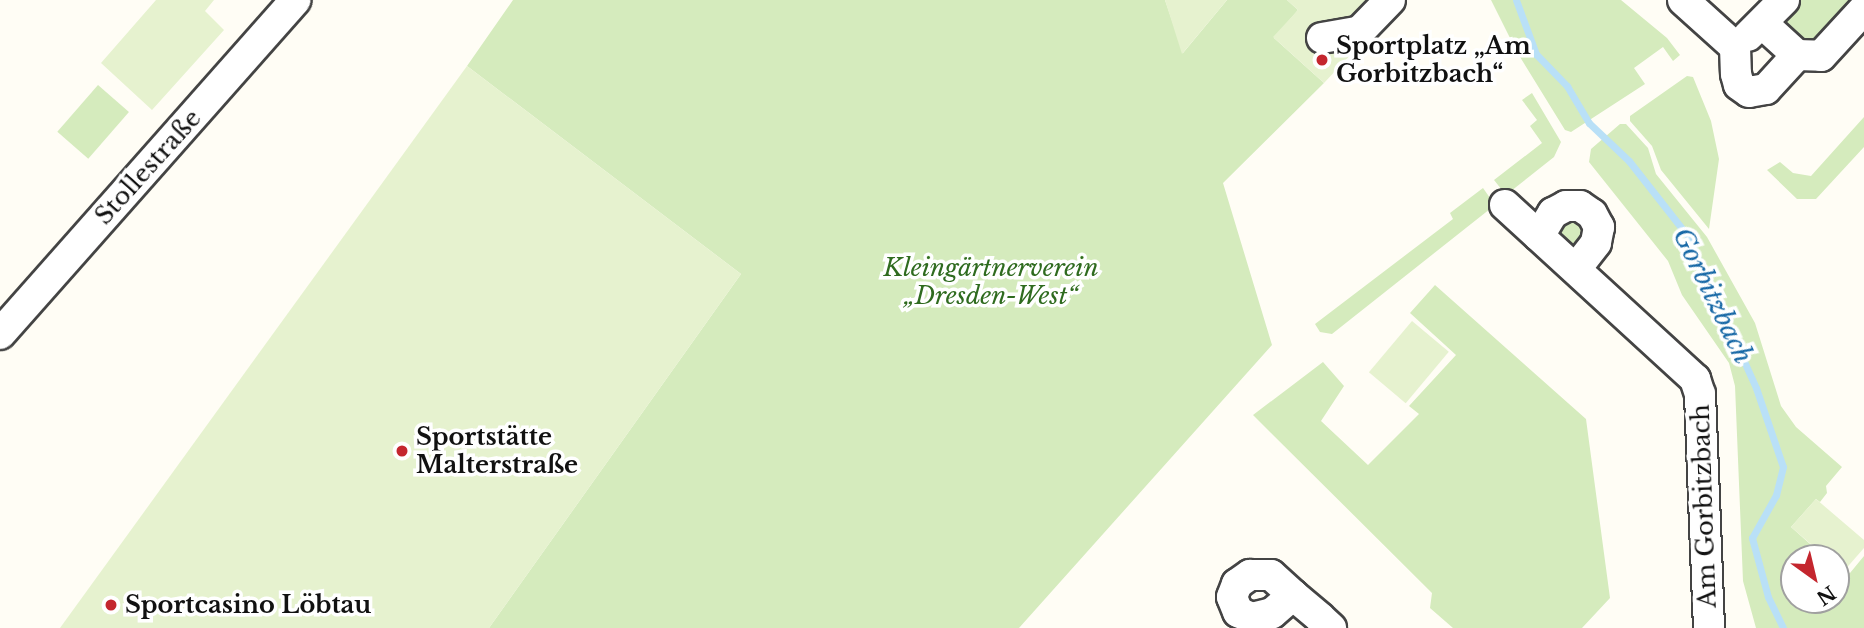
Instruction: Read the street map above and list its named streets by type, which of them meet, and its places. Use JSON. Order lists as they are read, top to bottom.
{
  "streets": {
    "street": ["Stollestraße", "Am Gorbitzbach"]
  },
  "water": ["Gorbitzbach"],
  "parks": ["Kleingärtnerverein „Dresden-West“"],
  "places": ["Sportplatz „Am Gorbitzbach“", "Sportstätte Malterstraße", "Sportcasino Löbtau"],
  "north": "bottom right"
}
